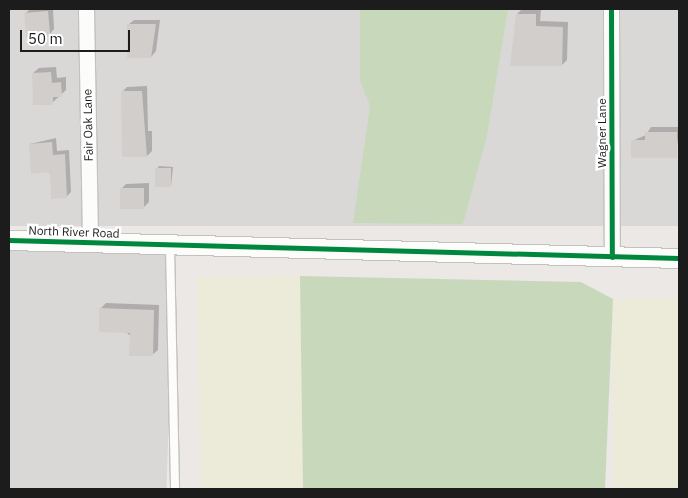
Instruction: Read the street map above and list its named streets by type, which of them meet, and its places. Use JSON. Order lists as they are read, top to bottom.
{
  "streets": {
    "street": ["Fair Oak Lane", "Wagner Lane", "North River Road"]
  },
  "crossings": [
    ["Fair Oak Lane", "North River Road"],
    ["Wagner Lane", "North River Road"]
  ],
  "scale_bar": "50 m"
}
